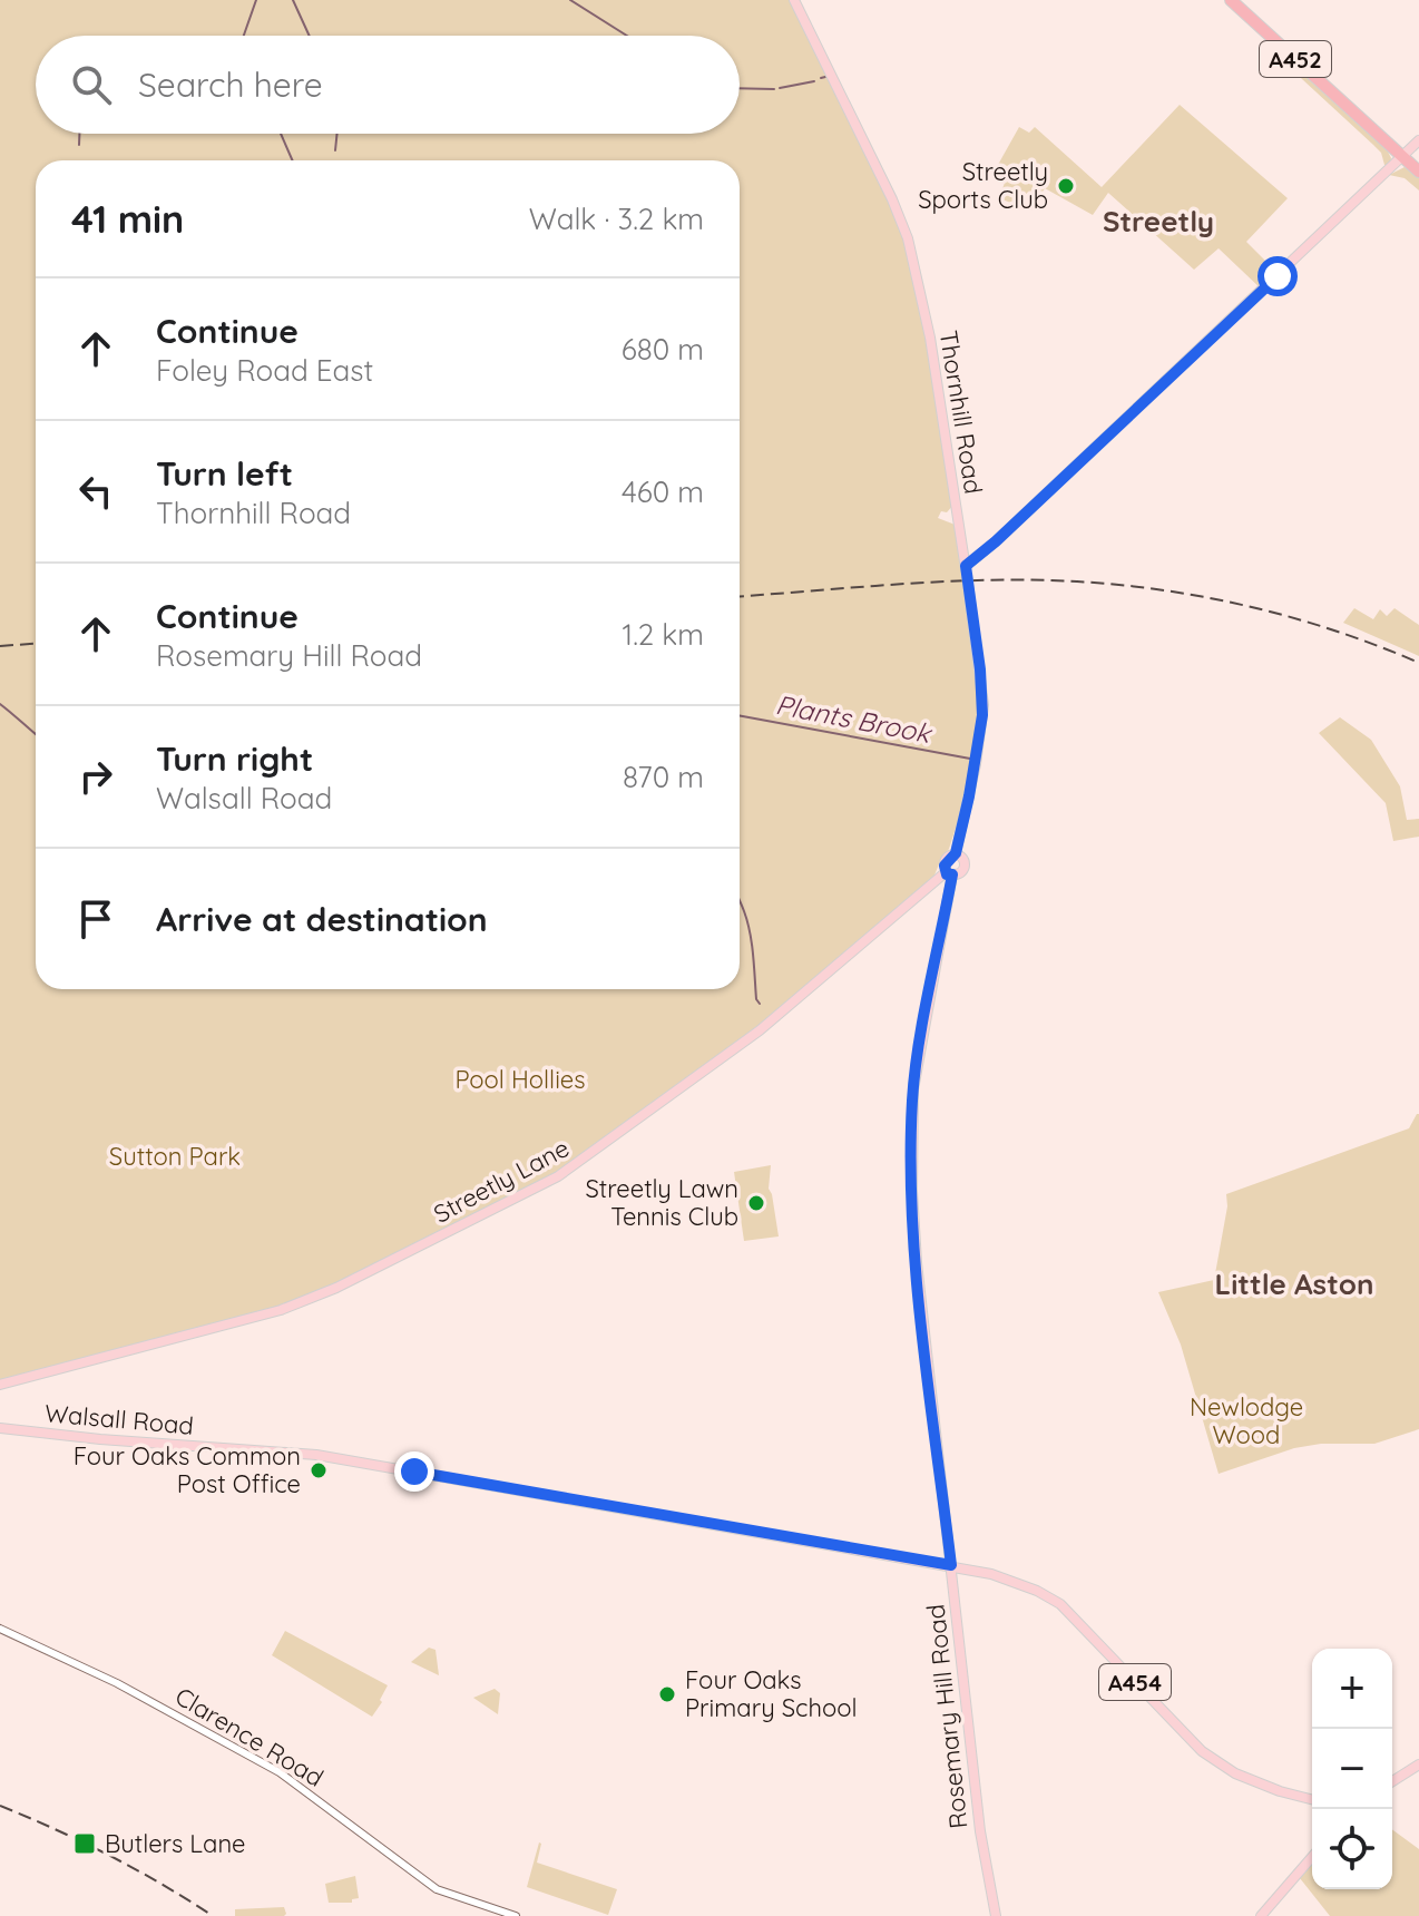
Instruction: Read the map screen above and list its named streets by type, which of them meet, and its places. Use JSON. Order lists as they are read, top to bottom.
{
  "streets": {
    "highway": ["A452"],
    "main road": [
      "Thornhill Road",
      "Streetly Lane",
      "Walsall Road",
      "A454",
      "Rosemary Hill Road"
    ],
    "street": ["Clarence Road"]
  },
  "crossings": [
    ["Thornhill Road", "Rosemary Hill Road"],
    ["Streetly Lane", "Rosemary Hill Road"],
    ["Walsall Road", "Rosemary Hill Road"]
  ],
  "districts": ["Streetly", "Little Aston"],
  "water": ["Plants Brook"],
  "parks": ["Pool Hollies", "Sutton Park", "Newlodge Wood"],
  "places": {
    "other": [
      "Streetly Sports Club",
      "Streetly Lawn Tennis Club",
      "Four Oaks Common Post Office",
      "Four Oaks Primary School"
    ],
    "transit": ["Butlers Lane"]
  },
  "page": {
    "search": "Search here",
    "heading": ["41 min", "Walk · 3.2 km"],
    "list": [
      ["Continue", "Foley Road East", "680 m"],
      ["Turn left", "Thornhill Road", "460 m"],
      ["Continue", "Rosemary Hill Road", "1.2 km"],
      ["Turn right", "Walsall Road", "870 m"],
      "Arrive at destination"
    ],
    "map_buttons": ["+", "−"]
  }
}
